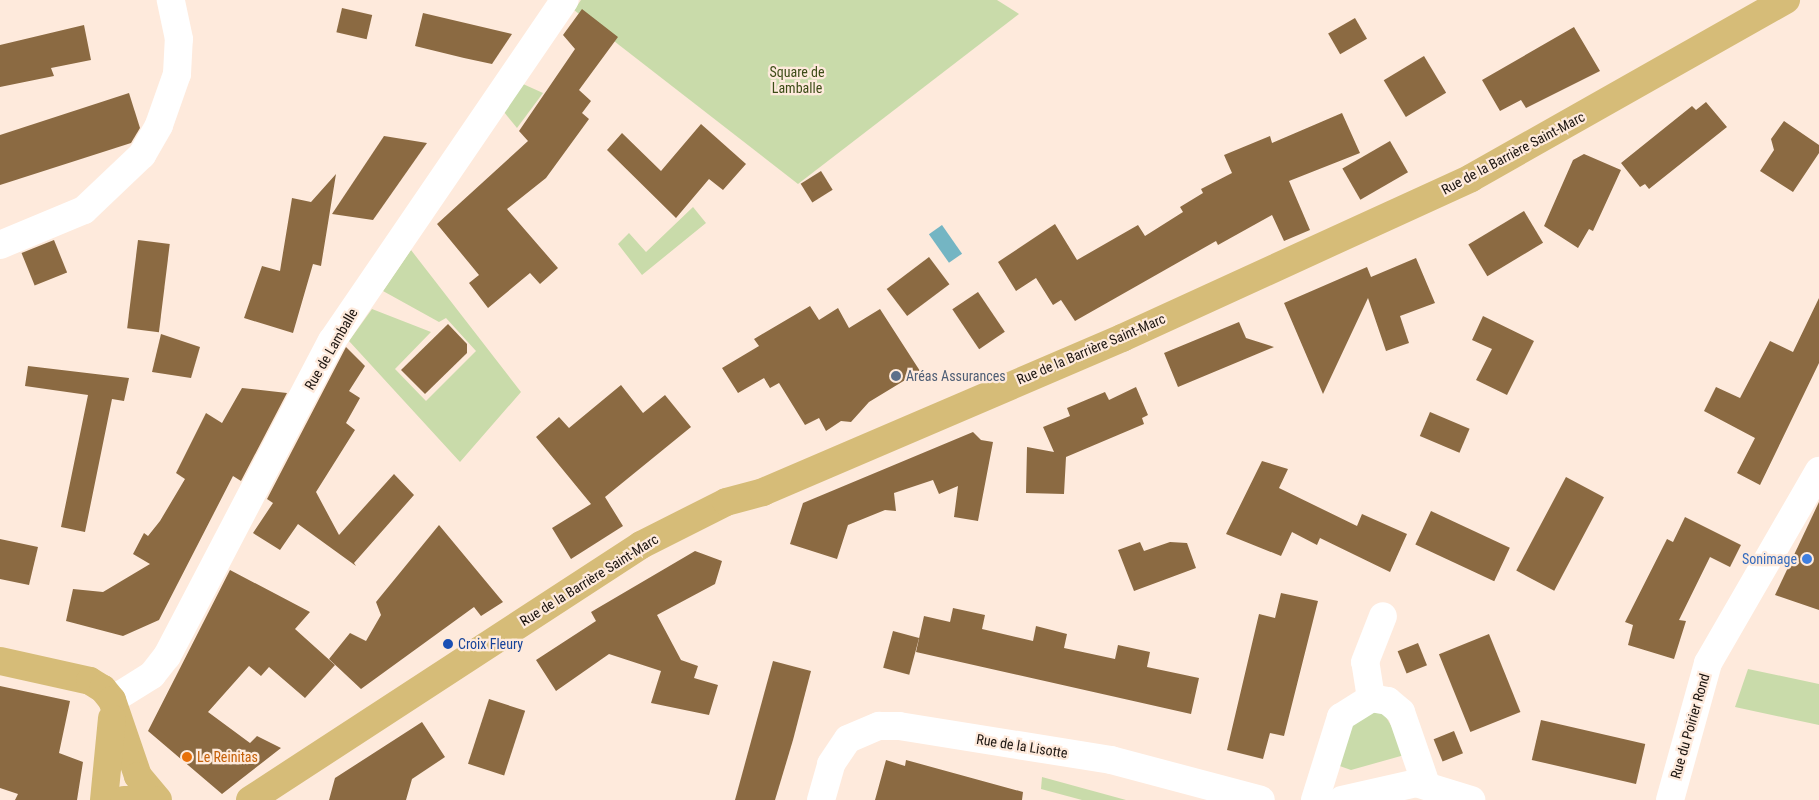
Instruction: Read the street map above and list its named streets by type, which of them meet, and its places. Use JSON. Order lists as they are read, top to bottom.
{
  "streets": {
    "main road": ["Rue de la Barrière Saint-Marc"],
    "street": ["Rue de Lamballe", "Rue du Poirier Rond", "Rue de la Lisotte"]
  },
  "parks": ["Square de Lamballe"],
  "places": [
    "Aréas Assurances",
    "Sonimage",
    "Croix Fleury",
    "Le Reinitas"
  ]
}
